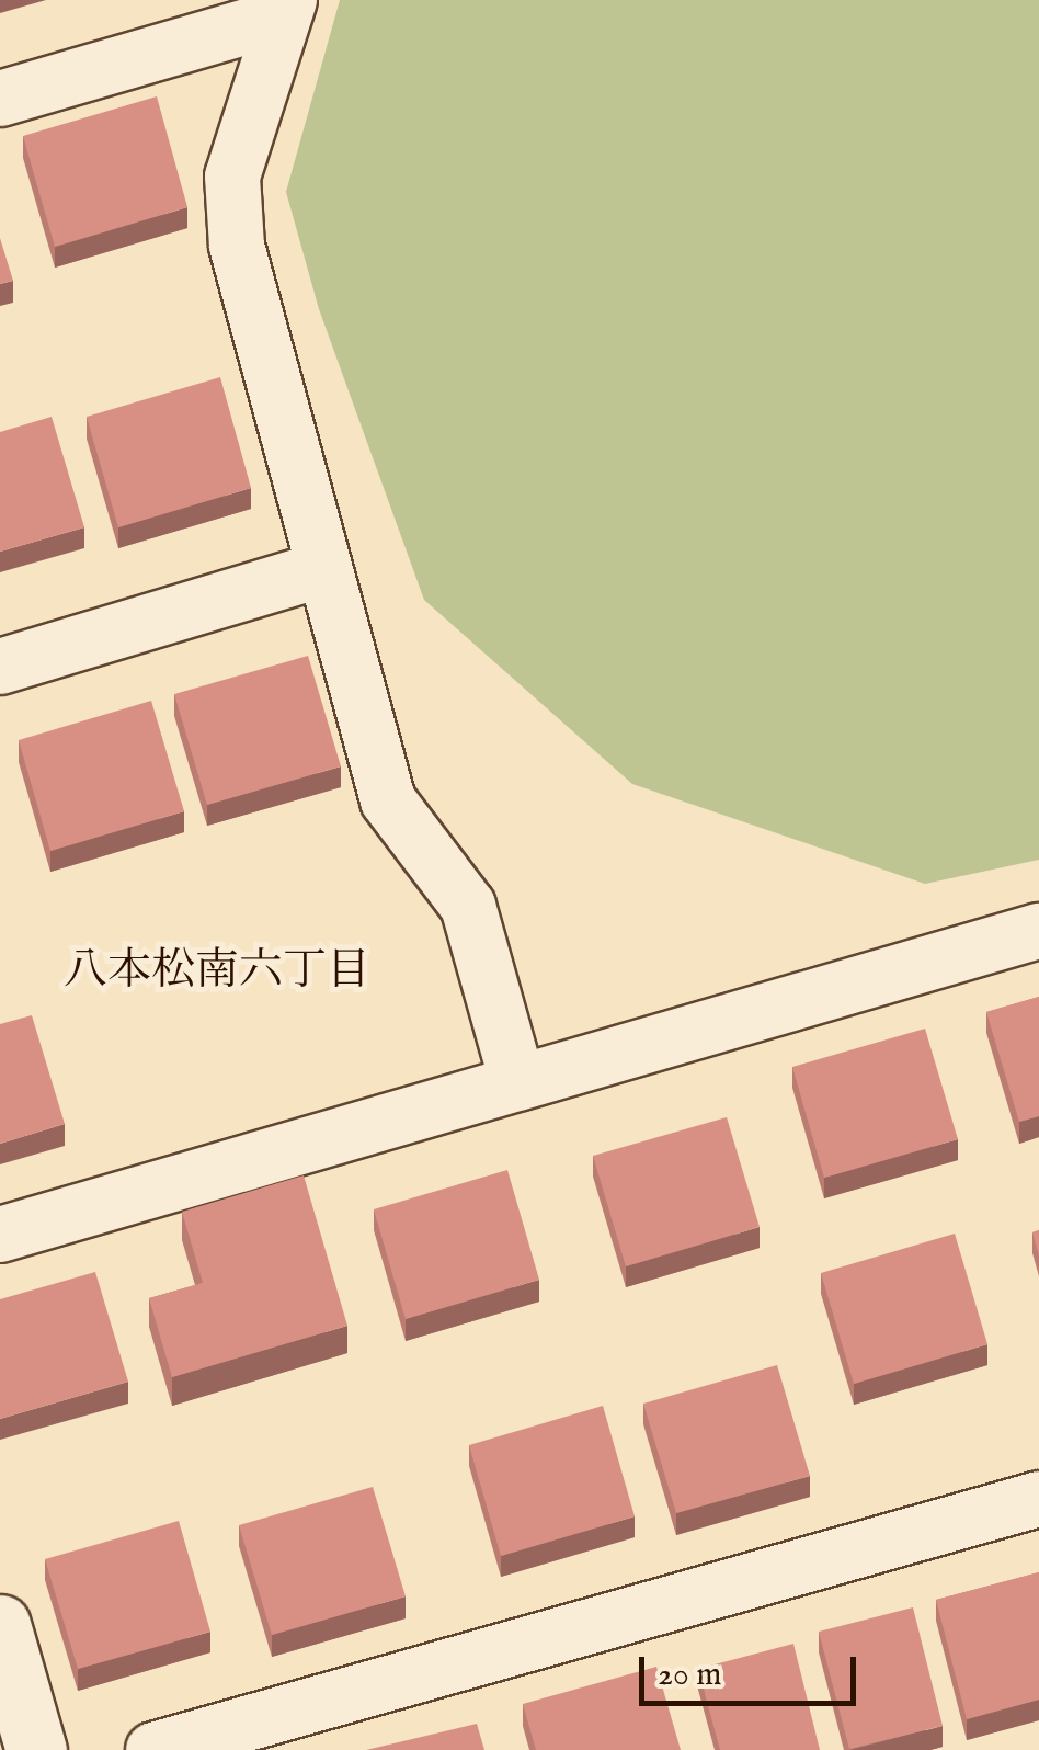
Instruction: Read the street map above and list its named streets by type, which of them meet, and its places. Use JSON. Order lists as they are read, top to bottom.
{
  "districts": ["八本松南六丁目"],
  "scale_bar": "20 m"
}
